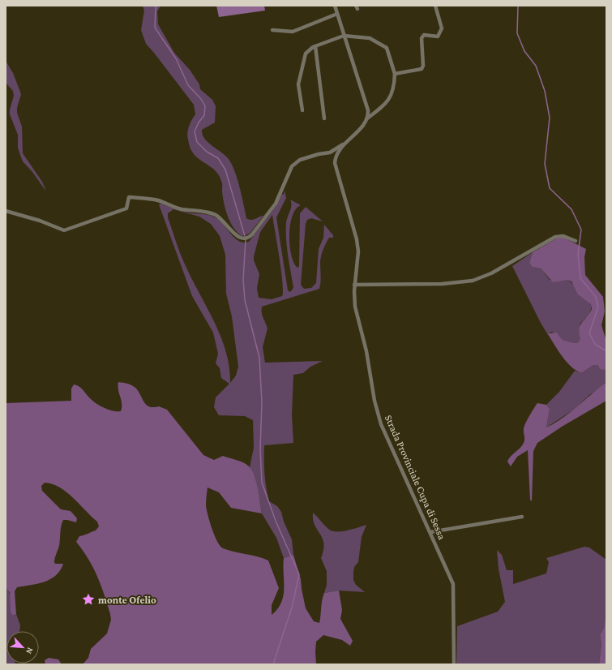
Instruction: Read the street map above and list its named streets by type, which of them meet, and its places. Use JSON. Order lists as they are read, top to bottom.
{
  "streets": {
    "street": ["Strada Provinciale Cupa di Sessa"]
  },
  "places": {
    "place": ["monte Ofelio"]
  },
  "north": "bottom right"
}
